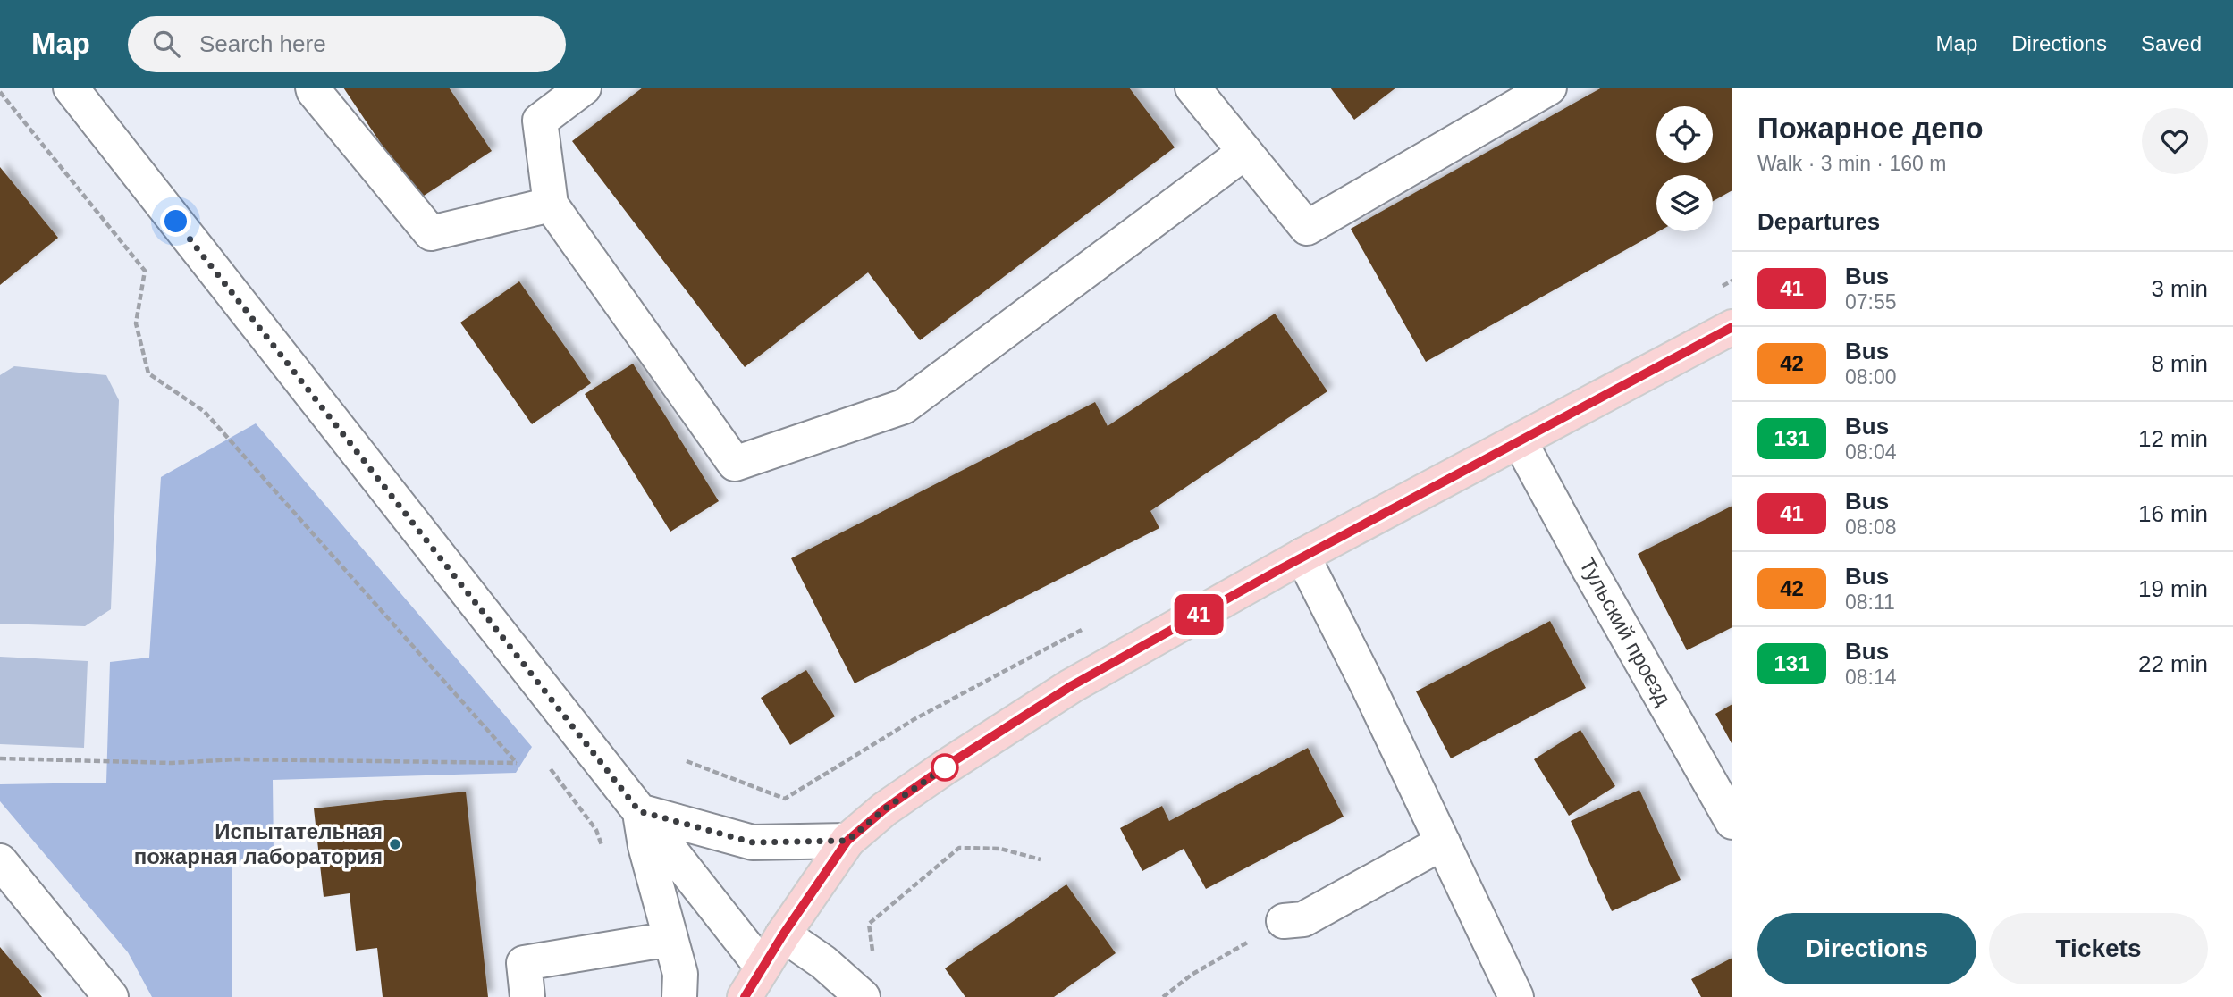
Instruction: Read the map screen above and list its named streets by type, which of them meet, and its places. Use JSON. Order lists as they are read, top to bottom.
{
  "streets": {
    "street": ["Тульский проезд"]
  },
  "places": ["Испытательная пожарная лаборатория"],
  "lines": ["bus line 41"],
  "page": {
    "header": "Map",
    "search": "Search here",
    "nav": ["Map", "Directions", "Saved"],
    "on_map": "41",
    "heading": [
      ["Пожарное депо", "Walk · 3 min · 160 m"],
      "Departures"
    ],
    "list": [
      {
        "mark": "41",
        "name": "Bus",
        "note": "07:55",
        "value": "3 min"
      },
      {
        "mark": "42",
        "name": "Bus",
        "note": "08:00",
        "value": "8 min"
      },
      {
        "mark": "131",
        "name": "Bus",
        "note": "08:04",
        "value": "12 min"
      },
      {
        "mark": "41",
        "name": "Bus",
        "note": "08:08",
        "value": "16 min"
      },
      {
        "mark": "42",
        "name": "Bus",
        "note": "08:11",
        "value": "19 min"
      },
      {
        "mark": "131",
        "name": "Bus",
        "note": "08:14",
        "value": "22 min"
      }
    ],
    "buttons": ["Directions", "Tickets"]
  }
}
